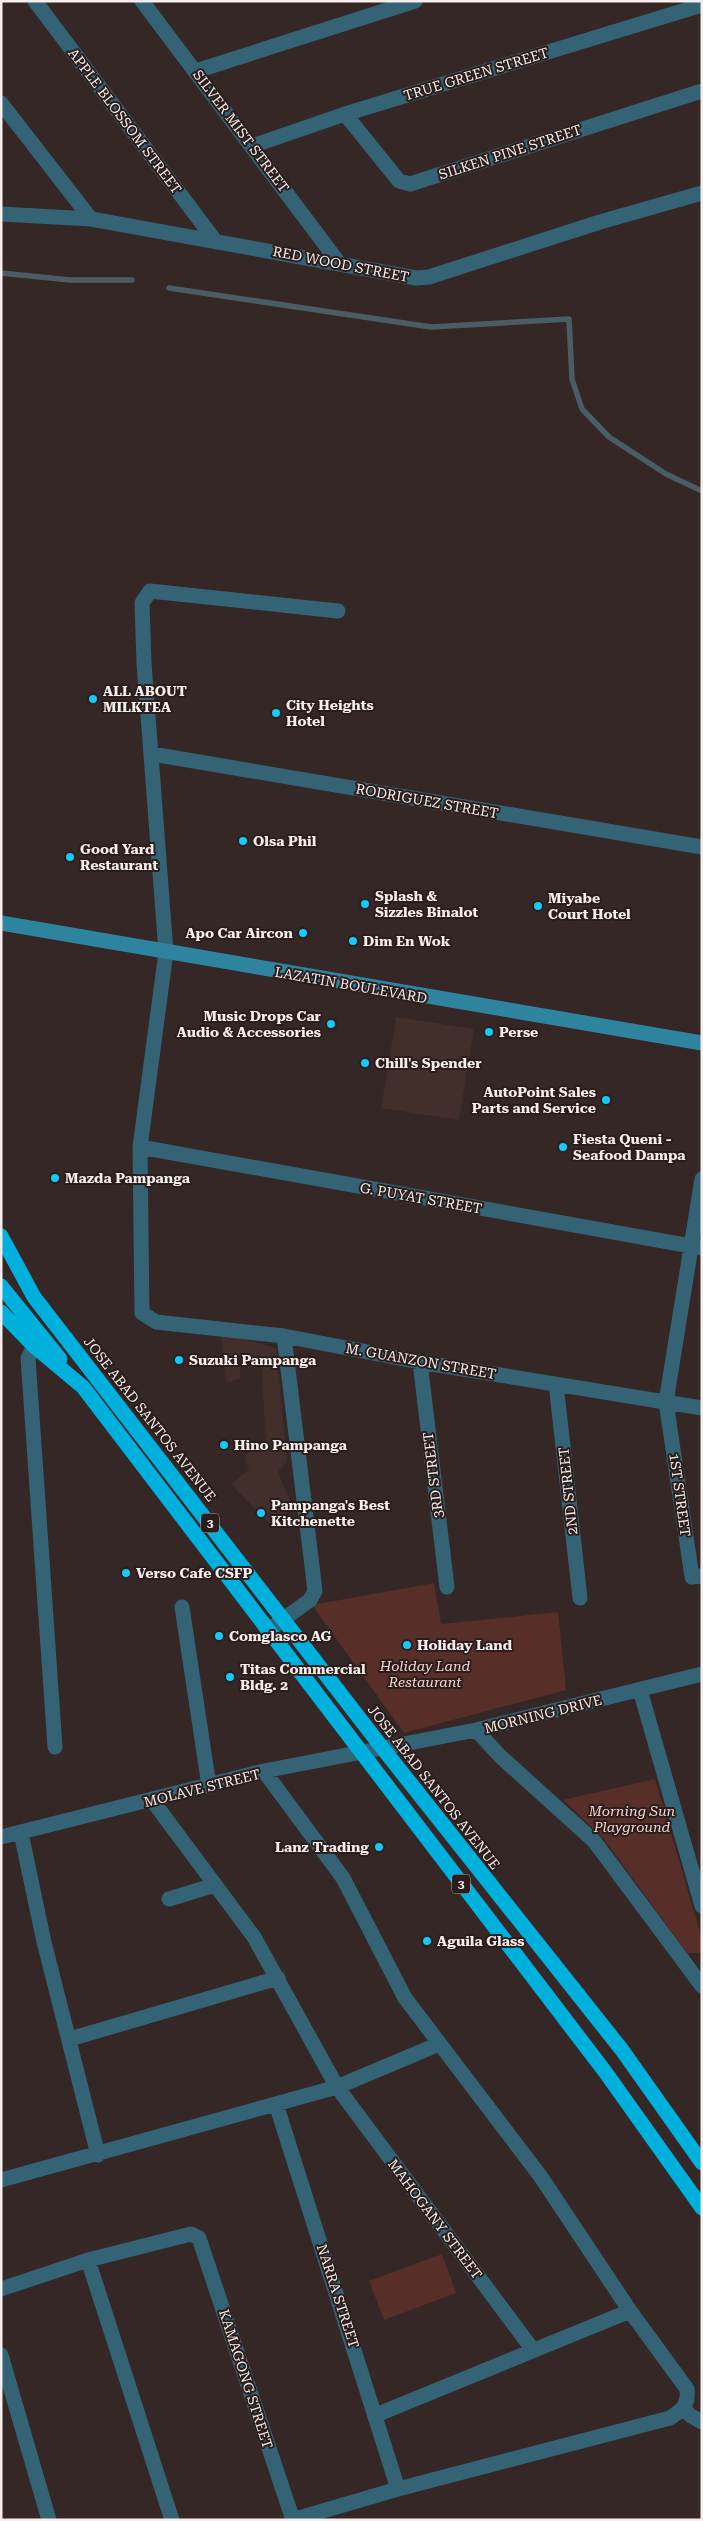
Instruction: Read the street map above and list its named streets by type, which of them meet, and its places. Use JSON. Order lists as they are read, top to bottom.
{
  "streets": {
    "highway": ["JOSE ABAD SANTOS AVENUE", "3"],
    "main road": ["LAZATIN BOULEVARD"],
    "street": [
      "TRUE GREEN STREET",
      "APPLE BLOSSOM STREET",
      "SILVER MIST STREET",
      "SILKEN PINE STREET",
      "RED WOOD STREET",
      "RODRIGUEZ STREET",
      "G. PUYAT STREET",
      "M. GUANZON STREET",
      "3RD STREET",
      "2ND STREET",
      "1ST STREET",
      "MORNING DRIVE",
      "MOLAVE STREET",
      "MAHOGANY STREET",
      "NARRA STREET",
      "KAMAGONG STREET"
    ]
  },
  "crossings": [
    ["TRUE GREEN STREET", "SILVER MIST STREET"],
    ["TRUE GREEN STREET", "SILKEN PINE STREET"],
    ["APPLE BLOSSOM STREET", "RED WOOD STREET"],
    ["SILVER MIST STREET", "RED WOOD STREET"],
    ["G. PUYAT STREET", "M. GUANZON STREET"],
    ["M. GUANZON STREET", "3RD STREET"],
    ["M. GUANZON STREET", "2ND STREET"],
    ["M. GUANZON STREET", "1ST STREET"],
    ["JOSE ABAD SANTOS AVENUE", "3"],
    ["JOSE ABAD SANTOS AVENUE", "MORNING DRIVE"],
    ["JOSE ABAD SANTOS AVENUE", "MOLAVE STREET"],
    ["3", "MOLAVE STREET"],
    ["MORNING DRIVE", "MOLAVE STREET"],
    ["MOLAVE STREET", "MAHOGANY STREET"]
  ],
  "parks": ["Holiday Land Restaurant", "Morning Sun Playground"],
  "places": [
    "ALL ABOUT MILKTEA",
    "City Heights Hotel",
    "Olsa Phil",
    "Good Yard Restaurant",
    "Splash & Sizzles Binalot",
    "Miyabe Court Hotel",
    "Apo Car Aircon",
    "Dim En Wok",
    "Music Drops Car Audio & Accessories",
    "Perse",
    "Chill's Spender",
    "AutoPoint Sales Parts and Service",
    "Fiesta Queni - Seafood Dampa",
    "Mazda Pampanga",
    "Suzuki Pampanga",
    "Hino Pampanga",
    "Pampanga's Best Kitchenette",
    "Verso Cafe CSFP",
    "Comglasco AG",
    "Holiday Land",
    "Titas Commercial Bldg. 2",
    "Lanz Trading",
    "Aguila Glass"
  ]
}
